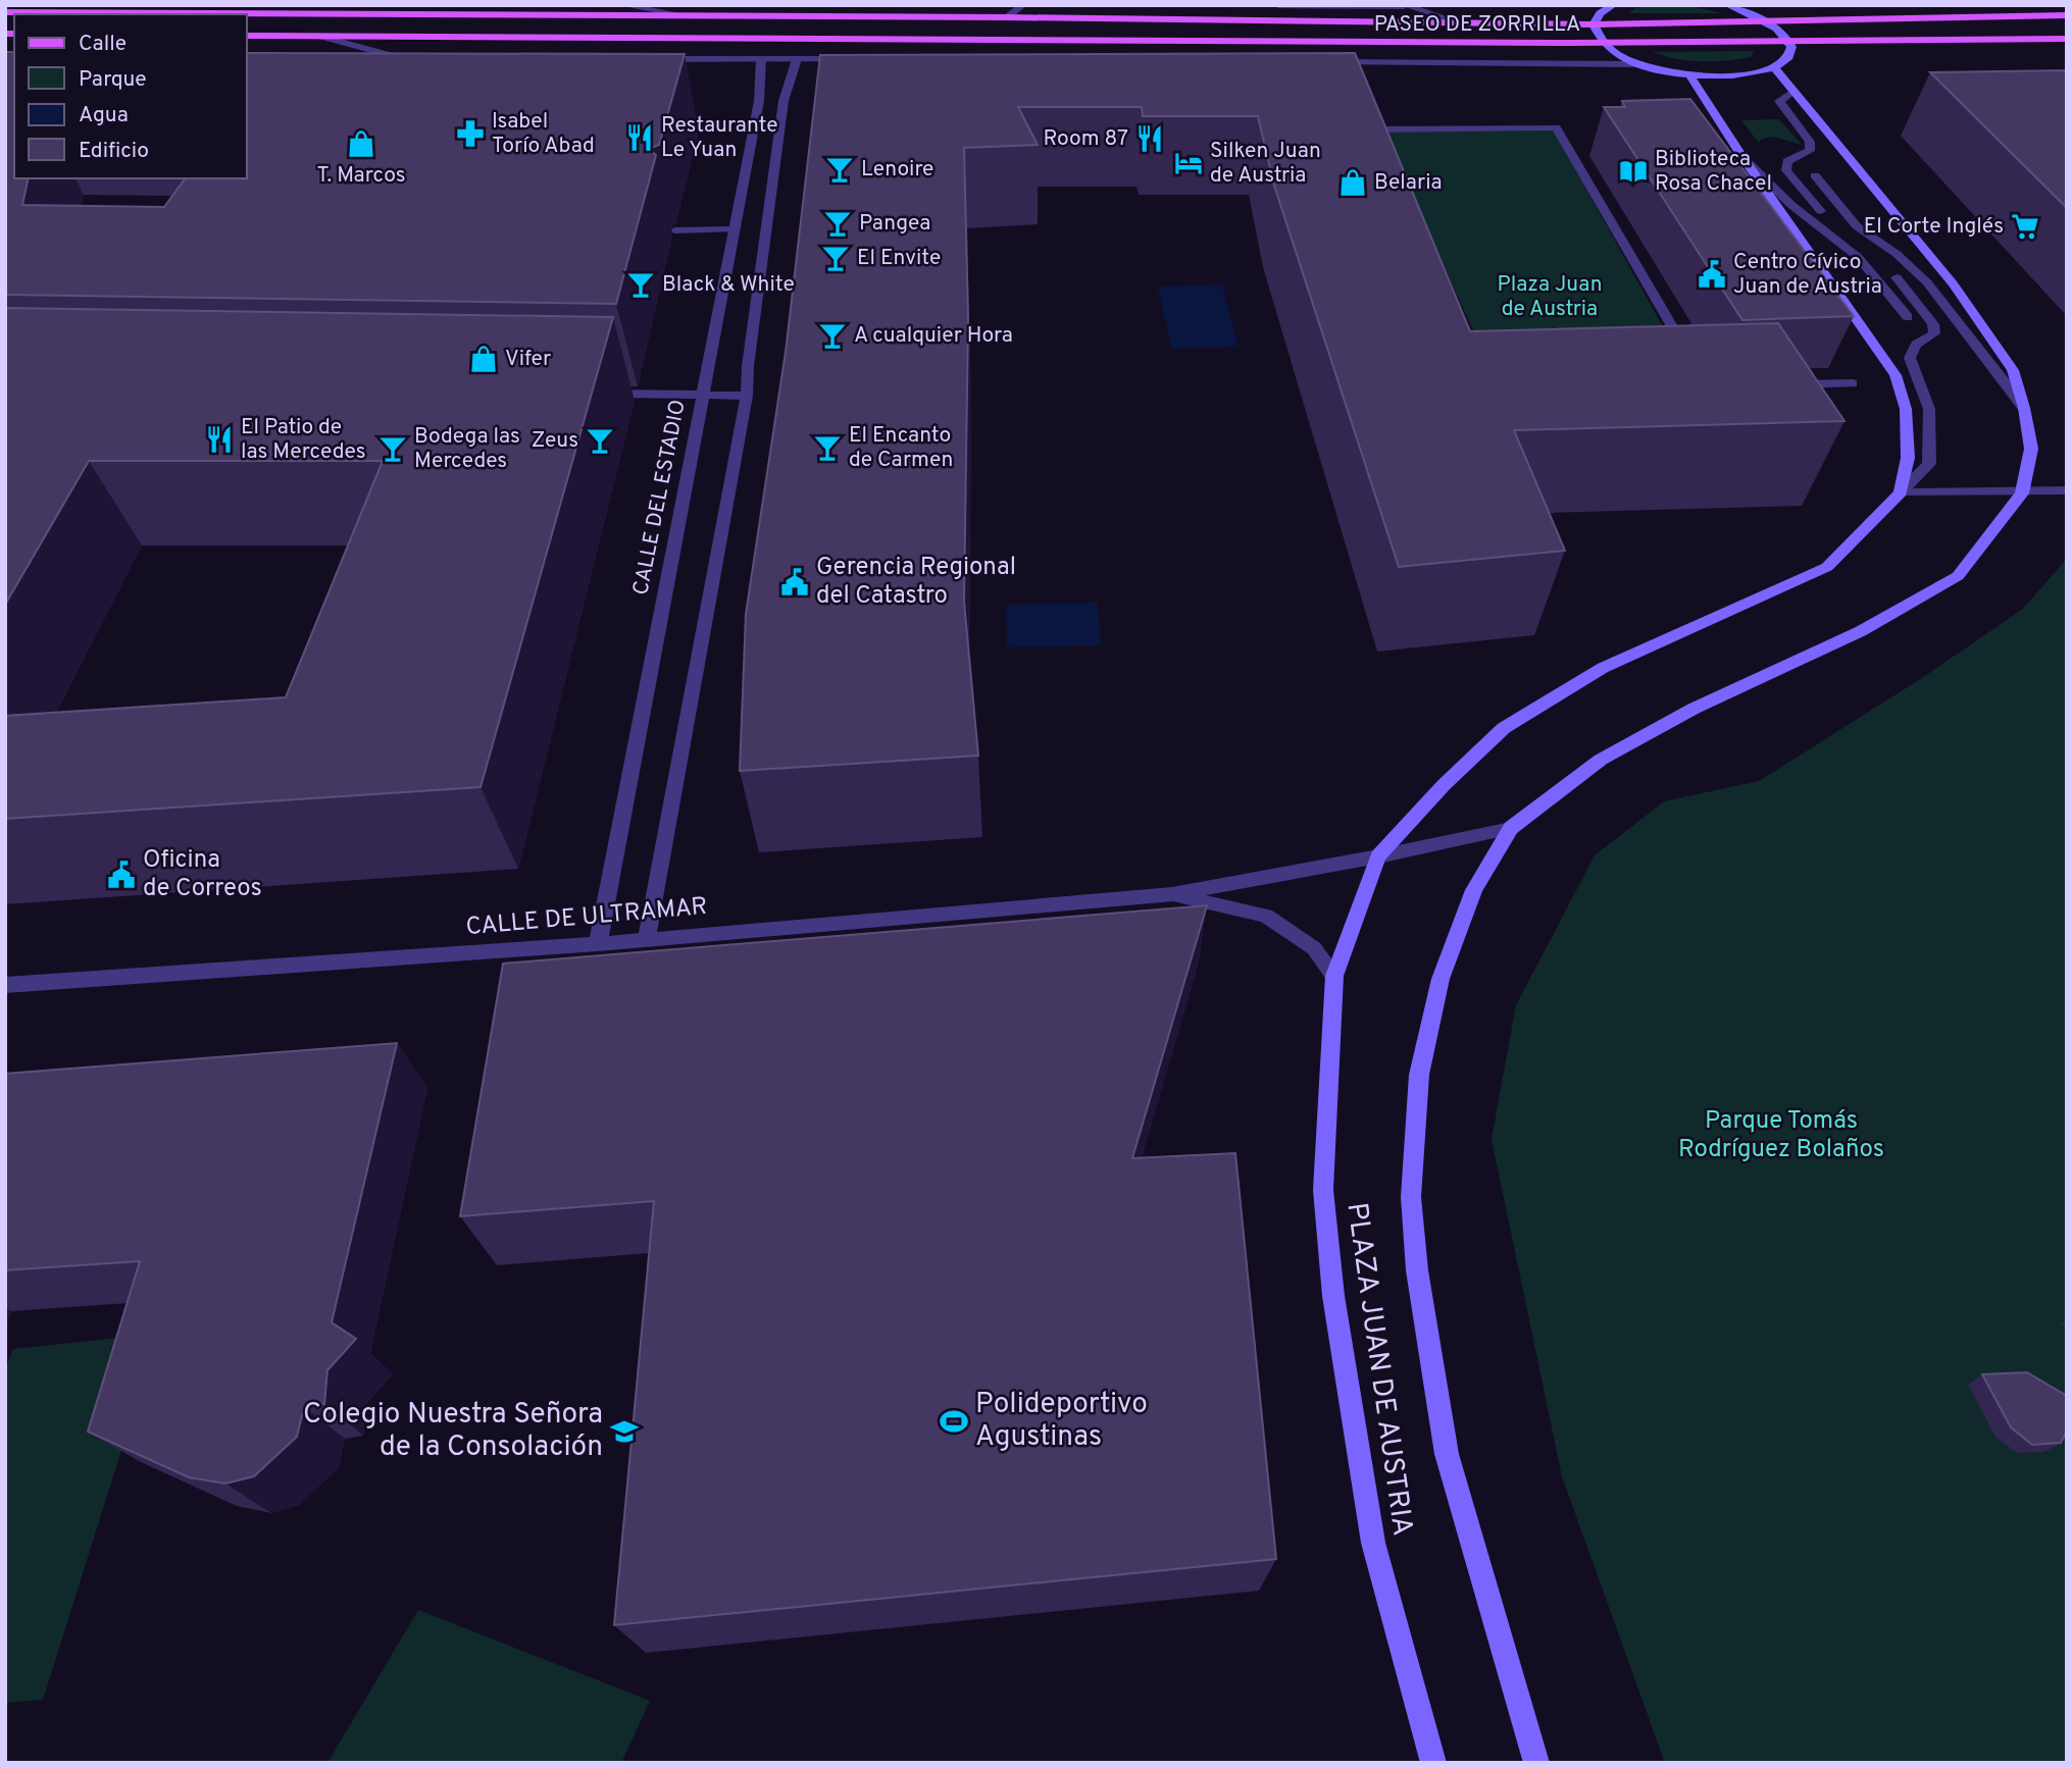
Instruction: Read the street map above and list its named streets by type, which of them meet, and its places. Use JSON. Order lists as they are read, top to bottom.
{
  "streets": {
    "main road": ["PASEO DE ZORRILLA", "PLAZA JUAN DE AUSTRIA"],
    "street": ["CALLE DEL ESTADIO", "CALLE DE ULTRAMAR"]
  },
  "crossings": [
    ["CALLE DEL ESTADIO", "CALLE DE ULTRAMAR"],
    ["CALLE DE ULTRAMAR", "PLAZA JUAN DE AUSTRIA"]
  ],
  "parks": ["Plaza Juan de Austria", "Parque Tomás Rodríguez Bolaños"],
  "places": {
    "pharmacy": ["Isabel Torío Abad"],
    "restaurant": ["Restaurante Le Yuan", "Room 87", "El Patio de las Mercedes"],
    "shop": ["T. Marcos", "Belaria", "Vifer"],
    "hotel": ["Silken Juan de Austria"],
    "bar": [
      "Lenoire",
      "Pangea",
      "El Envite",
      "Black & White",
      "A cualquier Hora",
      "Zeus",
      "El Encanto de Carmen",
      "Bodega las Mercedes"
    ],
    "library": ["Biblioteca Rosa Chacel"],
    "supermarket": ["El Corte Inglés"],
    "public building": ["Centro Cívico Juan de Austria", "Gerencia Regional del Catastro", "Oficina de Correos"],
    "sports": ["Polideportivo Agustinas"],
    "school or university": ["Colegio Nuestra Señora de la Consolación"]
  },
  "legend": [
    "Calle",
    "Parque",
    "Agua",
    "Edificio"
  ]
}
